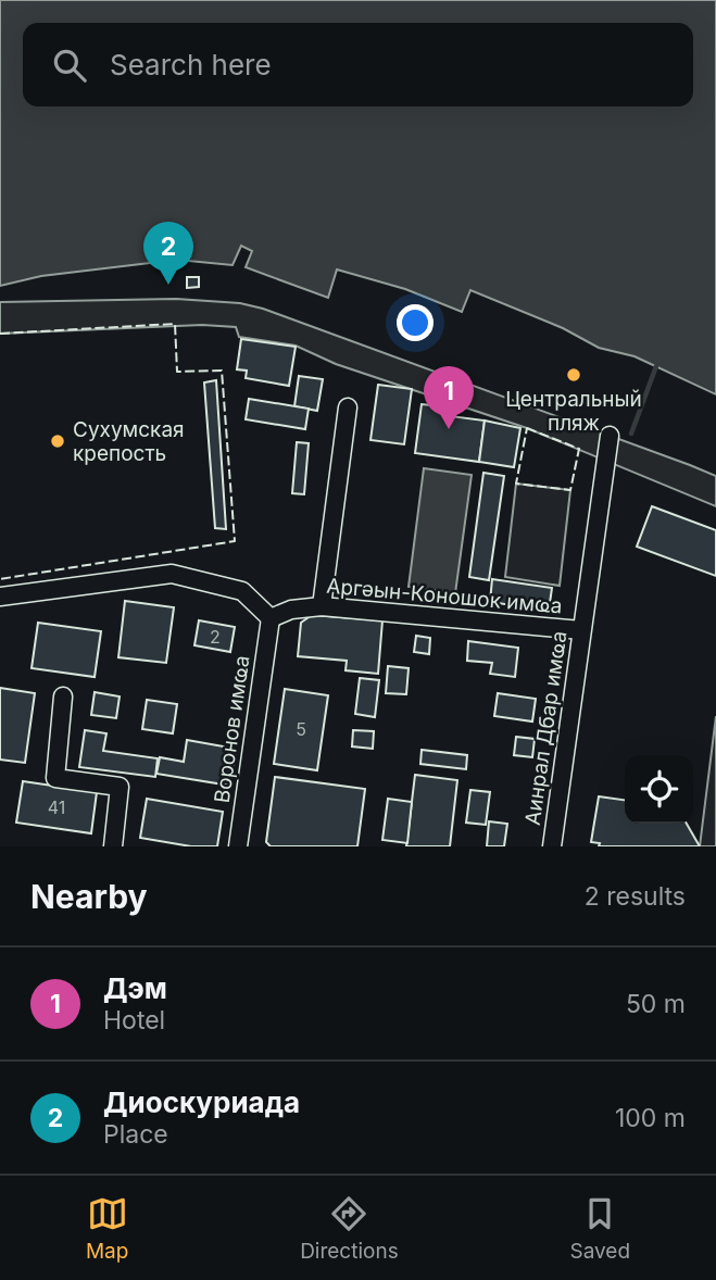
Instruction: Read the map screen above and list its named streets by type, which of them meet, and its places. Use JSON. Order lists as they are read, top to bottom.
{
  "streets": {
    "street": ["Аргәын-Коношок имҩа", "Аинрал Дбар имҩа", "Воронов имҩа"]
  },
  "crossings": [
    ["Аргәын-Коношок имҩа", "Аинрал Дбар имҩа"],
    ["Аргәын-Коношок имҩа", "Воронов имҩа"]
  ],
  "places": ["Центральный пляж", "Сухумская крепость"],
  "house_numbers": ["2", "5", "41"],
  "page": {
    "search": "Search here",
    "pins": ["2", "1"],
    "heading": ["Nearby", "2 results"],
    "list": [
      {
        "mark": "1",
        "name": "Дэм",
        "note": "Hotel",
        "value": "50 m"
      },
      {
        "mark": "2",
        "name": "Диоскуриада",
        "note": "Place",
        "value": "100 m"
      }
    ],
    "nav": ["Map", "Directions", "Saved"]
  }
}
